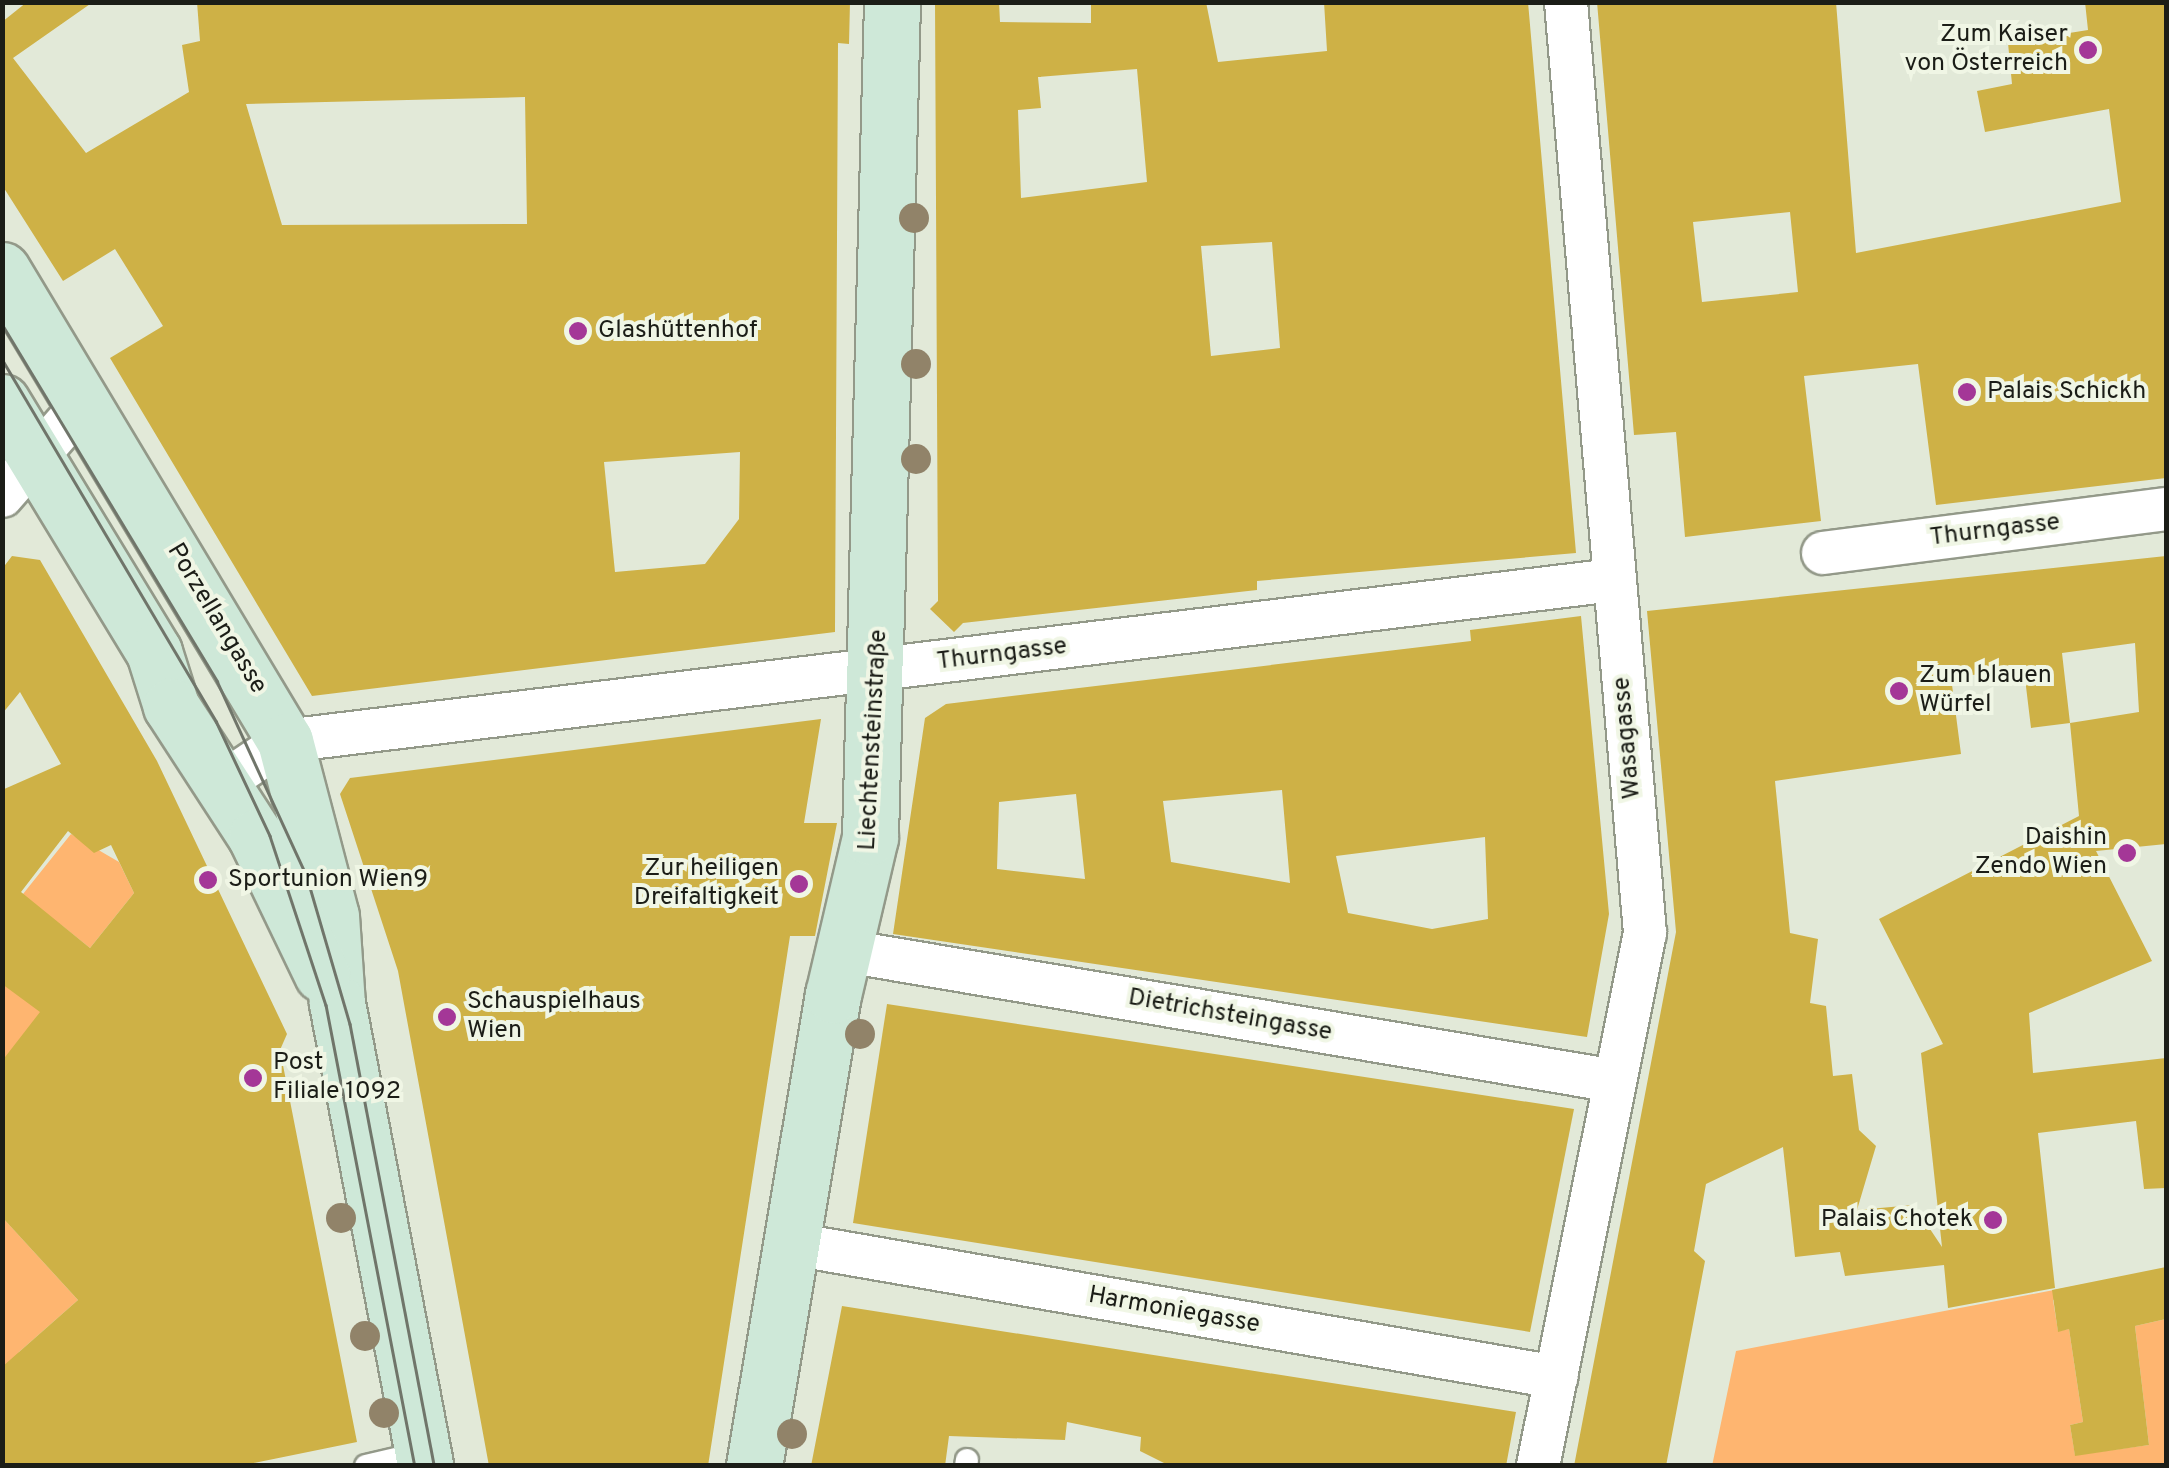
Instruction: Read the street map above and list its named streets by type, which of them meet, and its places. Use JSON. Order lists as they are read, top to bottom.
{
  "streets": {
    "street": [
      "Thurngasse",
      "Porzellangasse",
      "Wasagasse",
      "Liechtensteinstraße",
      "Dietrichsteingasse",
      "Harmoniegasse"
    ]
  },
  "crossings": [
    ["Thurngasse", "Porzellangasse"],
    ["Thurngasse", "Wasagasse"],
    ["Thurngasse", "Liechtensteinstraße"],
    ["Wasagasse", "Dietrichsteingasse"],
    ["Wasagasse", "Harmoniegasse"],
    ["Liechtensteinstraße", "Dietrichsteingasse"],
    ["Liechtensteinstraße", "Harmoniegasse"]
  ],
  "places": [
    "Zum Kaiser von Österreich",
    "Glashüttenhof",
    "Palais Schickh",
    "Zum blauen Würfel",
    "Daishin Zendo Wien",
    "Sportunion Wien9",
    "Zur heiligen Dreifaltigkeit",
    "Schauspielhaus Wien",
    "Post Filiale 1092",
    "Palais Chotek"
  ]
}
